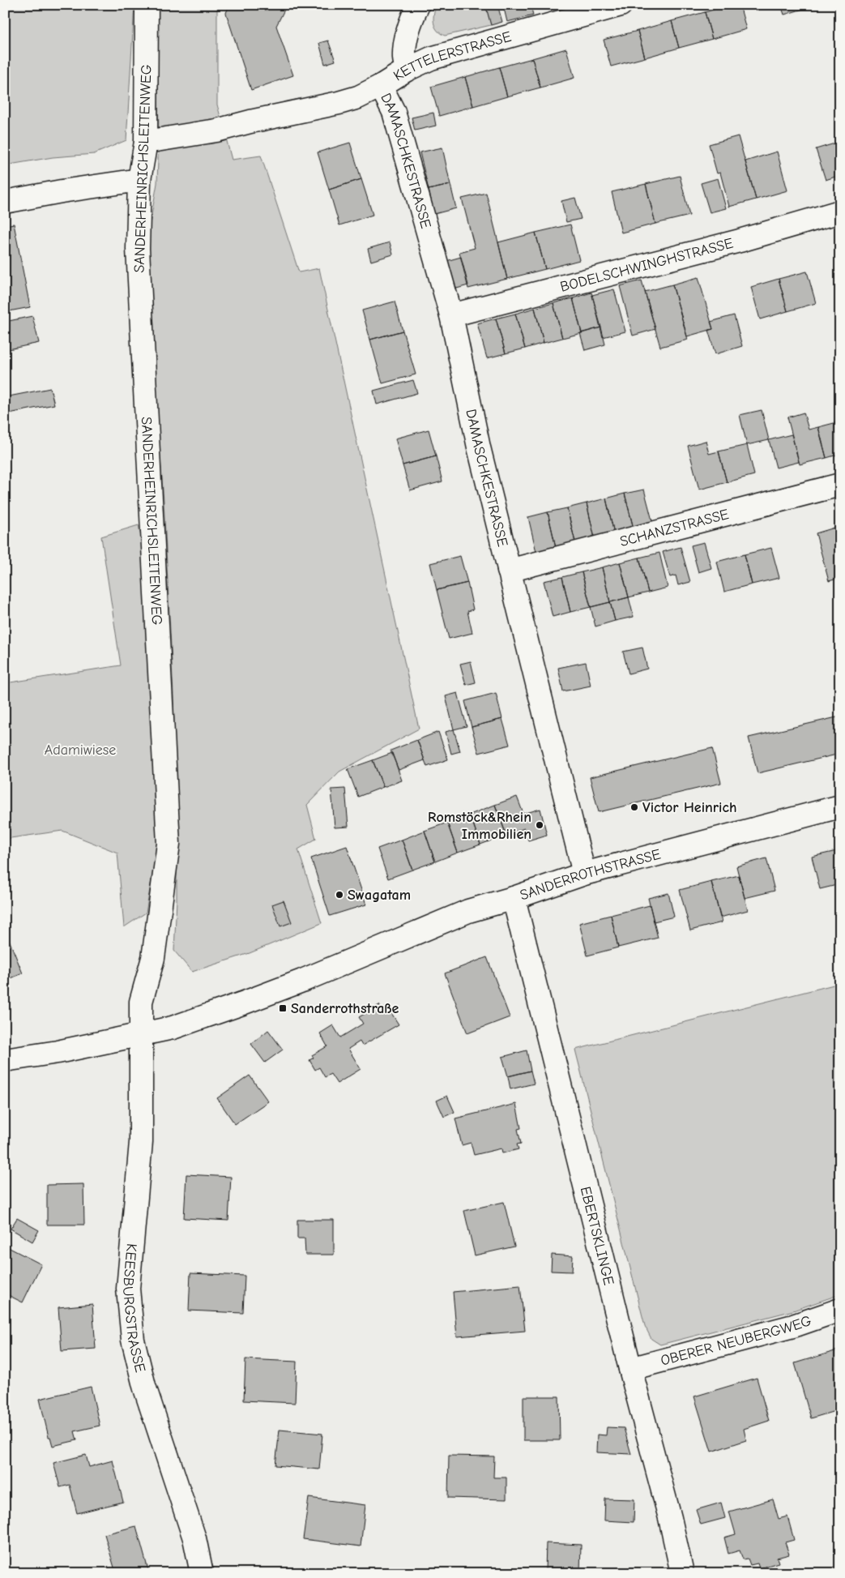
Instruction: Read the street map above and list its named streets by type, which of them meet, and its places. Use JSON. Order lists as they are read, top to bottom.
{
  "streets": {
    "street": [
      "KETTELERSTRASSE",
      "DAMASCHKESTRASSE",
      "SANDERHEINRICHSLEITENWEG",
      "BODELSCHWINGHSTRASSE",
      "SCHANZSTRASSE",
      "SANDERROTHSTRASSE",
      "EBERTSKLINGE",
      "KEESBURGSTRASSE",
      "OBERER NEUBERGWEG"
    ]
  },
  "crossings": [
    ["KETTELERSTRASSE", "DAMASCHKESTRASSE"],
    ["KETTELERSTRASSE", "SANDERHEINRICHSLEITENWEG"],
    ["DAMASCHKESTRASSE", "BODELSCHWINGHSTRASSE"],
    ["DAMASCHKESTRASSE", "SCHANZSTRASSE"],
    ["DAMASCHKESTRASSE", "SANDERROTHSTRASSE"],
    ["SANDERHEINRICHSLEITENWEG", "SANDERROTHSTRASSE"],
    ["SANDERHEINRICHSLEITENWEG", "KEESBURGSTRASSE"],
    ["SANDERROTHSTRASSE", "EBERTSKLINGE"],
    ["SANDERROTHSTRASSE", "KEESBURGSTRASSE"],
    ["EBERTSKLINGE", "OBERER NEUBERGWEG"]
  ],
  "parks": ["Adamiwiese"],
  "places": {
    "other": ["Victor Heinrich", "Romstöck&Rhein Immobilien", "Swagatam"],
    "transit": ["Sanderrothstraße"]
  }
}
